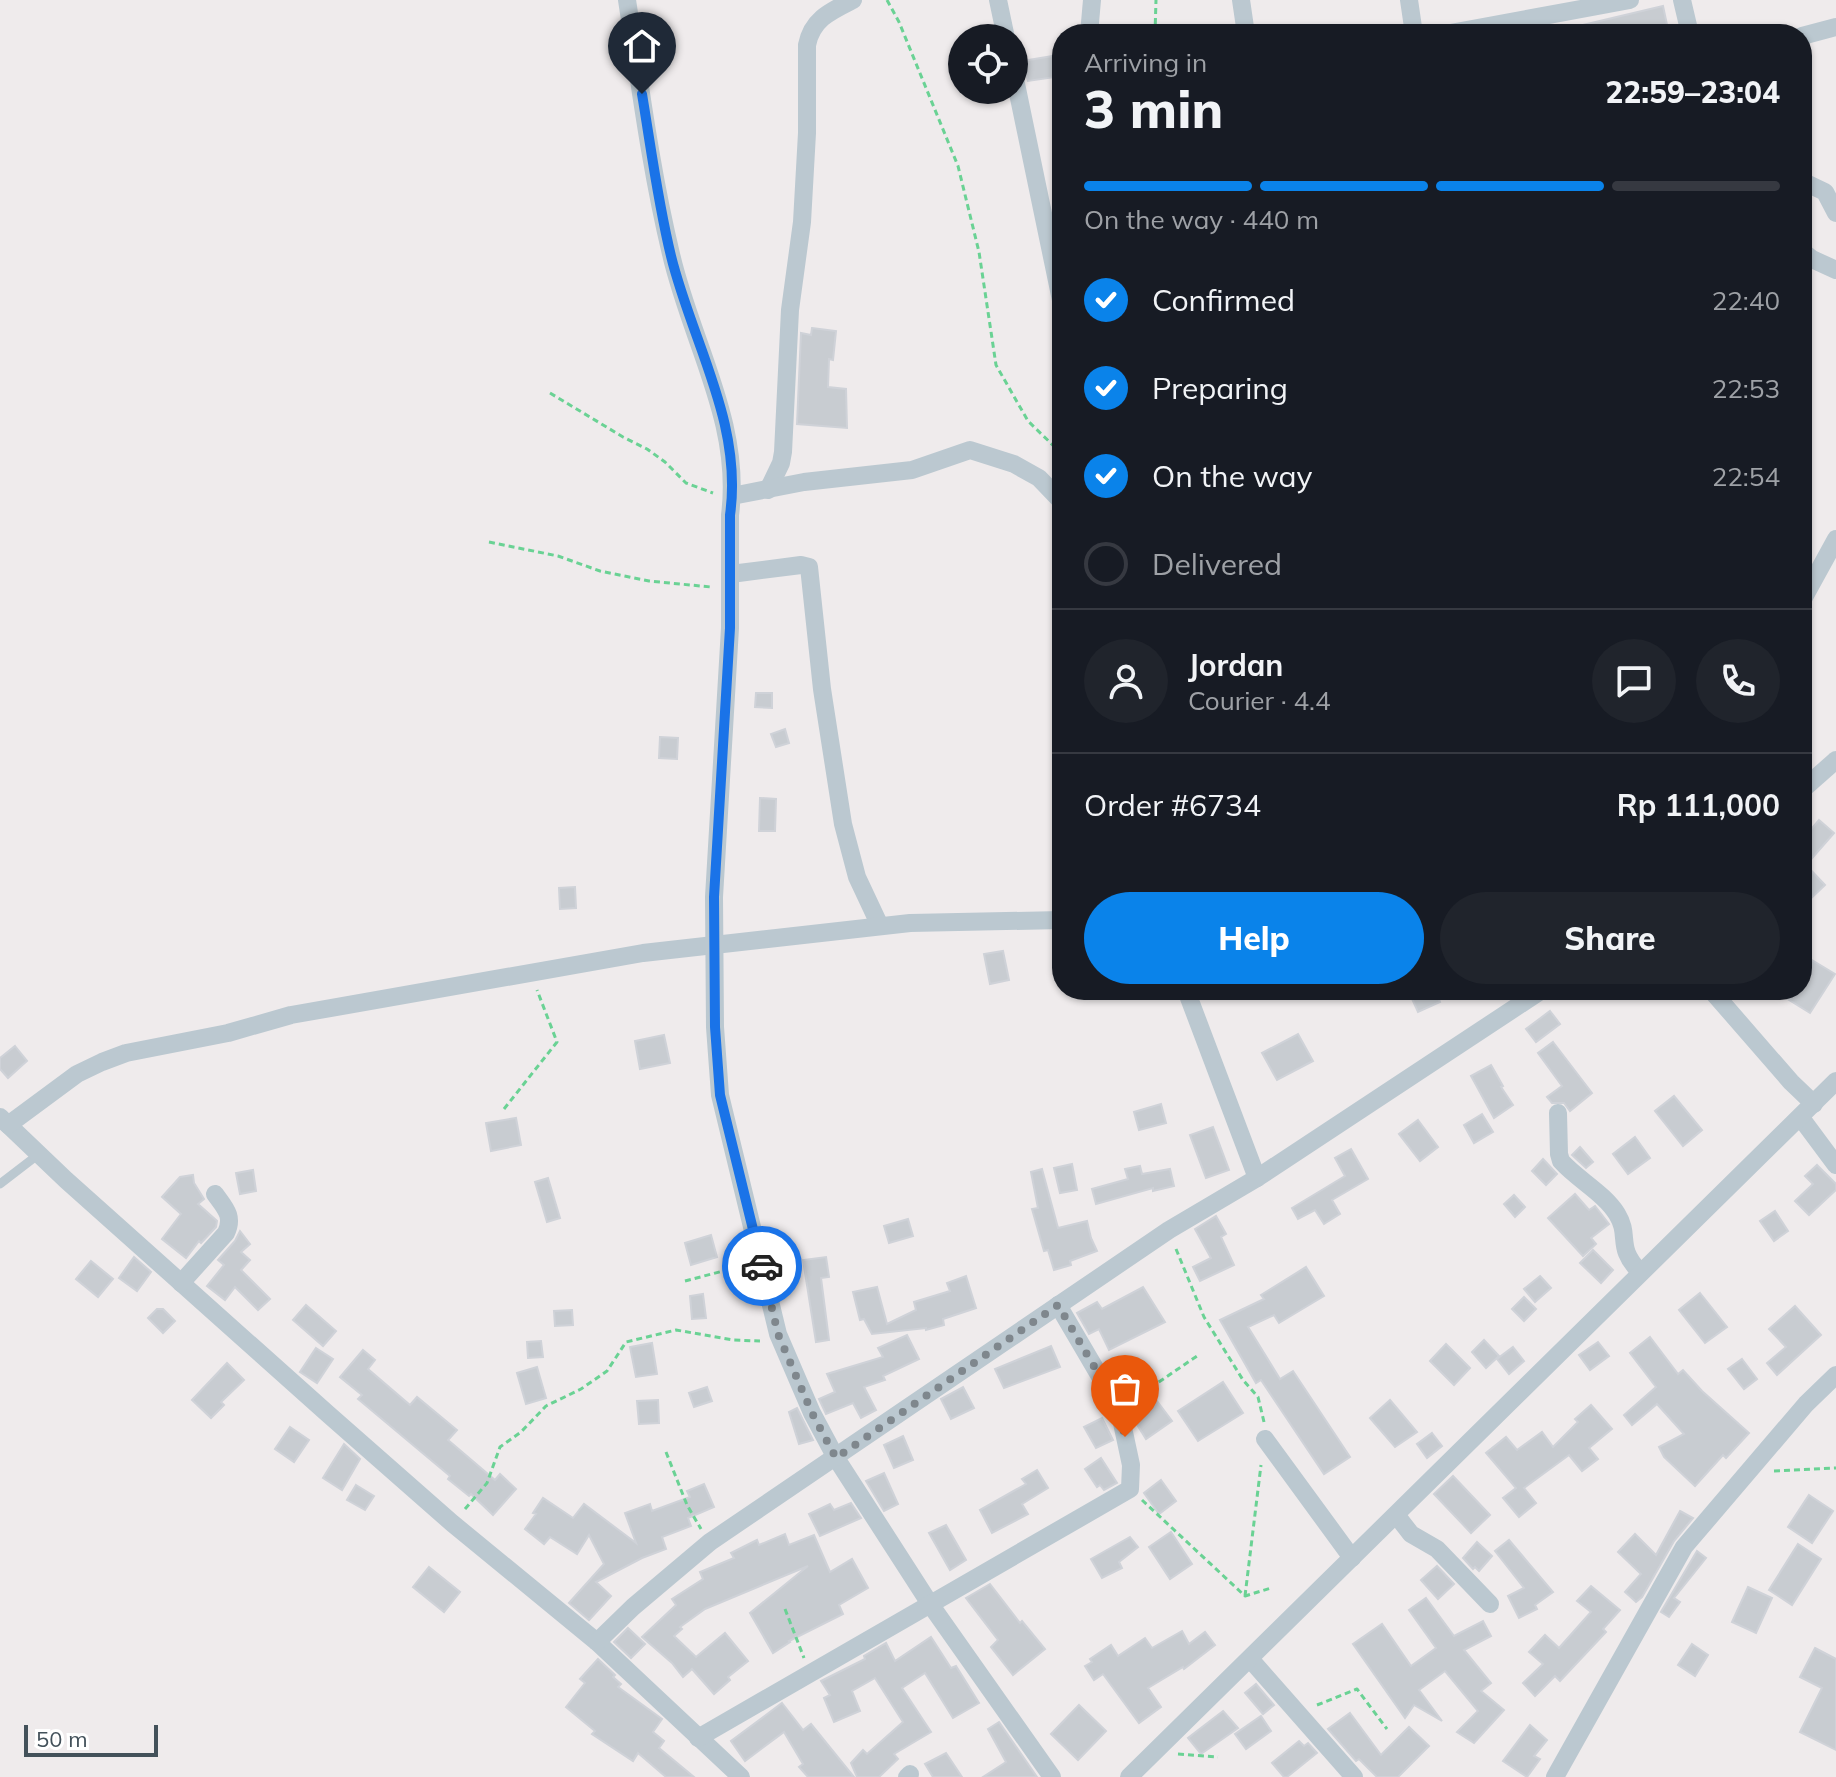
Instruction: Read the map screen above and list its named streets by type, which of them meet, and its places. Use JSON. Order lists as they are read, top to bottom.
{
  "scale_bar": "50 m",
  "page": {
    "heading": ["3 min", "Arriving in", "22:59–23:04"],
    "panel": [
      "Jordan",
      "Courier · 4.4",
      "Order #6734",
      "Rp 111,000"
    ],
    "bar": "On the way · 440 m",
    "list": [
      ["Confirmed", "22:40"],
      ["Preparing", "22:53"],
      ["On the way", "22:54"],
      "Delivered"
    ],
    "buttons": ["Help", "Share"],
    "scale": "50 m"
  }
}
